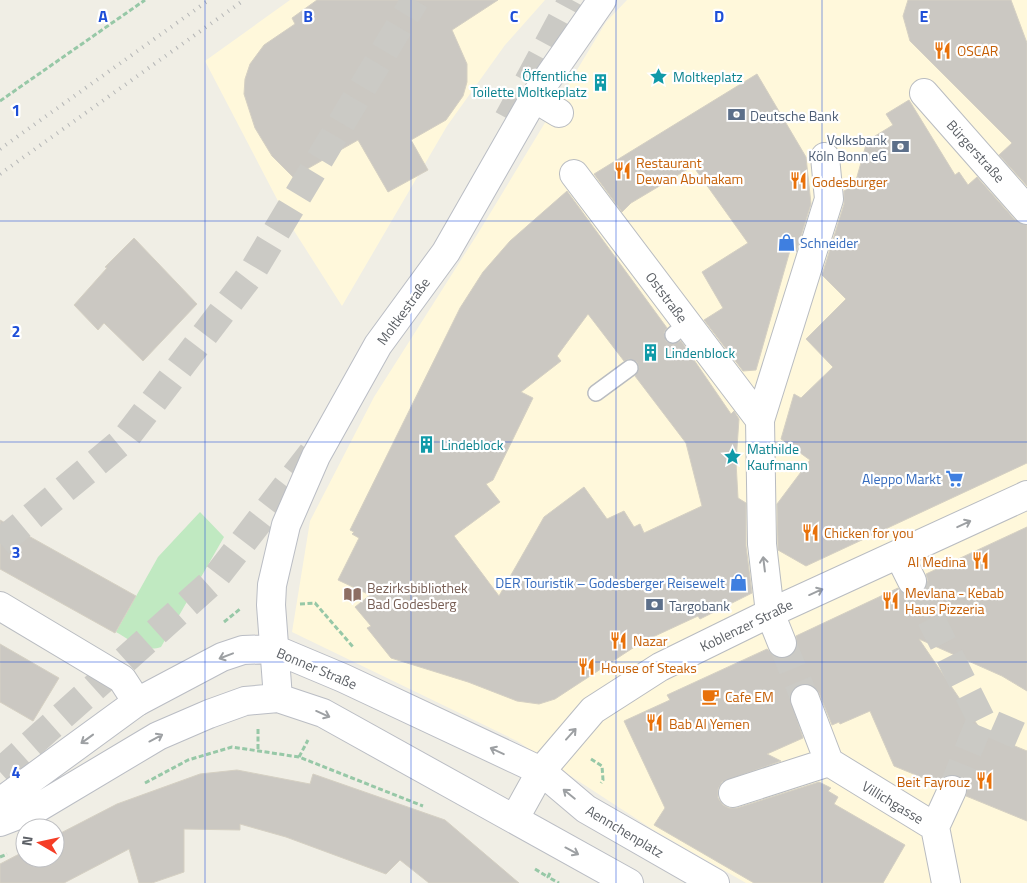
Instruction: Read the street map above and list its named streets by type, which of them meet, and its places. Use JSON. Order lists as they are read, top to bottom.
{
  "streets": {
    "street": [
      "Bürgerstraße",
      "Oststraße",
      "Moltkestraße",
      "Koblenzer Straße",
      "Bonner Straße",
      "Villichgasse",
      "Aennchenplatz"
    ]
  },
  "crossings": [
    ["Moltkestraße", "Bonner Straße"],
    ["Koblenzer Straße", "Bonner Straße"],
    ["Koblenzer Straße", "Aennchenplatz"],
    ["Bonner Straße", "Aennchenplatz"]
  ],
  "one_way": ["Koblenzer Straße"],
  "places": {
    "restaurant": [
      "OSCAR",
      "Restaurant Dewan Abuhakam",
      "Godesburger",
      "Chicken for you",
      "Al Medina",
      "Mevlana - Kebab Haus Pizzeria",
      "Nazar",
      "House of Steaks",
      "Bab Al Yemen",
      "Beit Fayrouz"
    ],
    "place": ["Moltkeplatz", "Mathilde Kaufmann"],
    "building": ["Öffentliche Toilette Moltkeplatz", "Lindenblock", "Lindeblock"],
    "bank": ["Deutsche Bank", "Volksbank Köln Bonn eG", "Targobank"],
    "shop": ["Schneider", "DER Touristik – Godesberger Reisewelt"],
    "supermarket": ["Aleppo Markt"],
    "library": ["Bezirksbibliothek Bad Godesberg"],
    "cafe": ["Cafe EM"]
  },
  "north": "left",
  "grid": {
    "columns": [
      "A",
      "B",
      "C",
      "D",
      "E"
    ],
    "rows": [
      "1",
      "2",
      "3",
      "4"
    ]
  }
}
